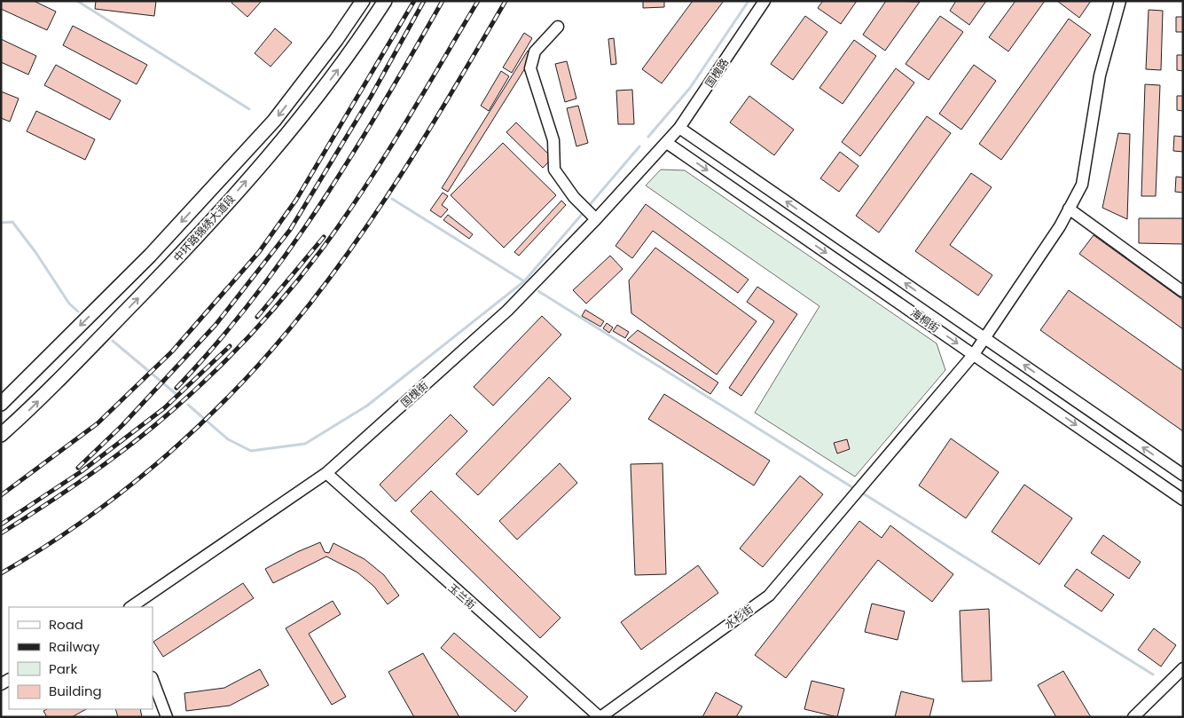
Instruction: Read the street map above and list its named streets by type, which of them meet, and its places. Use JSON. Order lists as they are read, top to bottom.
{
  "streets": {
    "main road": ["中环路锦绣大道段"],
    "street": [
      "国槐路",
      "海桐街",
      "国槐街",
      "玉兰街",
      "水杉街"
    ]
  },
  "crossings": [
    ["国槐路", "海桐街"],
    ["国槐路", "国槐街"],
    ["海桐街", "国槐街"],
    ["海桐街", "水杉街"],
    ["国槐街", "玉兰街"],
    ["玉兰街", "水杉街"]
  ],
  "legend": [
    "Road",
    "Railway",
    "Park",
    "Building"
  ]
}
